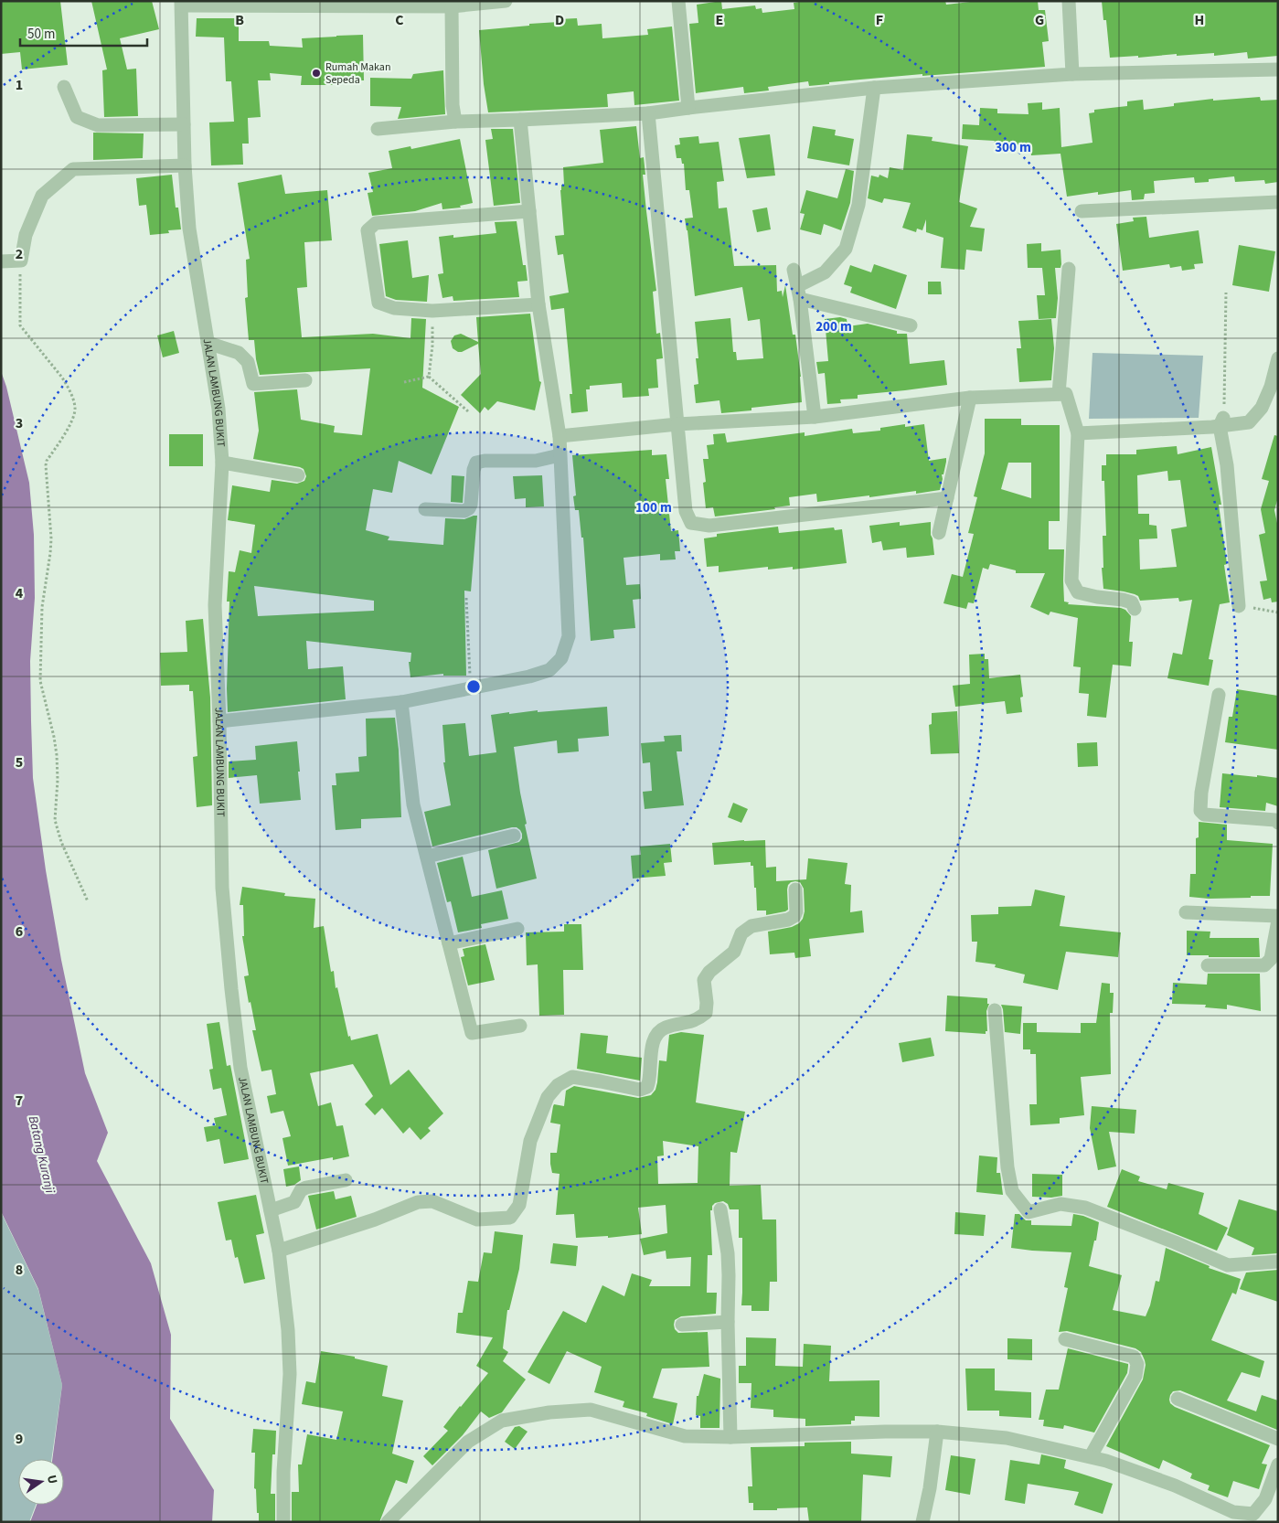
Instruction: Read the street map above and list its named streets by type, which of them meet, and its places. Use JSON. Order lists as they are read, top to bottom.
{
  "streets": {
    "street": ["JALAN LAMBUNG BUKIT"]
  },
  "water": ["Batang Kuranji"],
  "places": ["Rumah Makan Sepeda"],
  "scale_bar": "50 m",
  "north": "right",
  "grid": {
    "columns": [
      "B",
      "C",
      "D",
      "E",
      "F",
      "G",
      "H"
    ],
    "rows": [
      "1",
      "2",
      "3",
      "4",
      "5",
      "6",
      "7",
      "8",
      "9"
    ]
  },
  "rings": ["300 m", "200 m", "100 m"]
}
